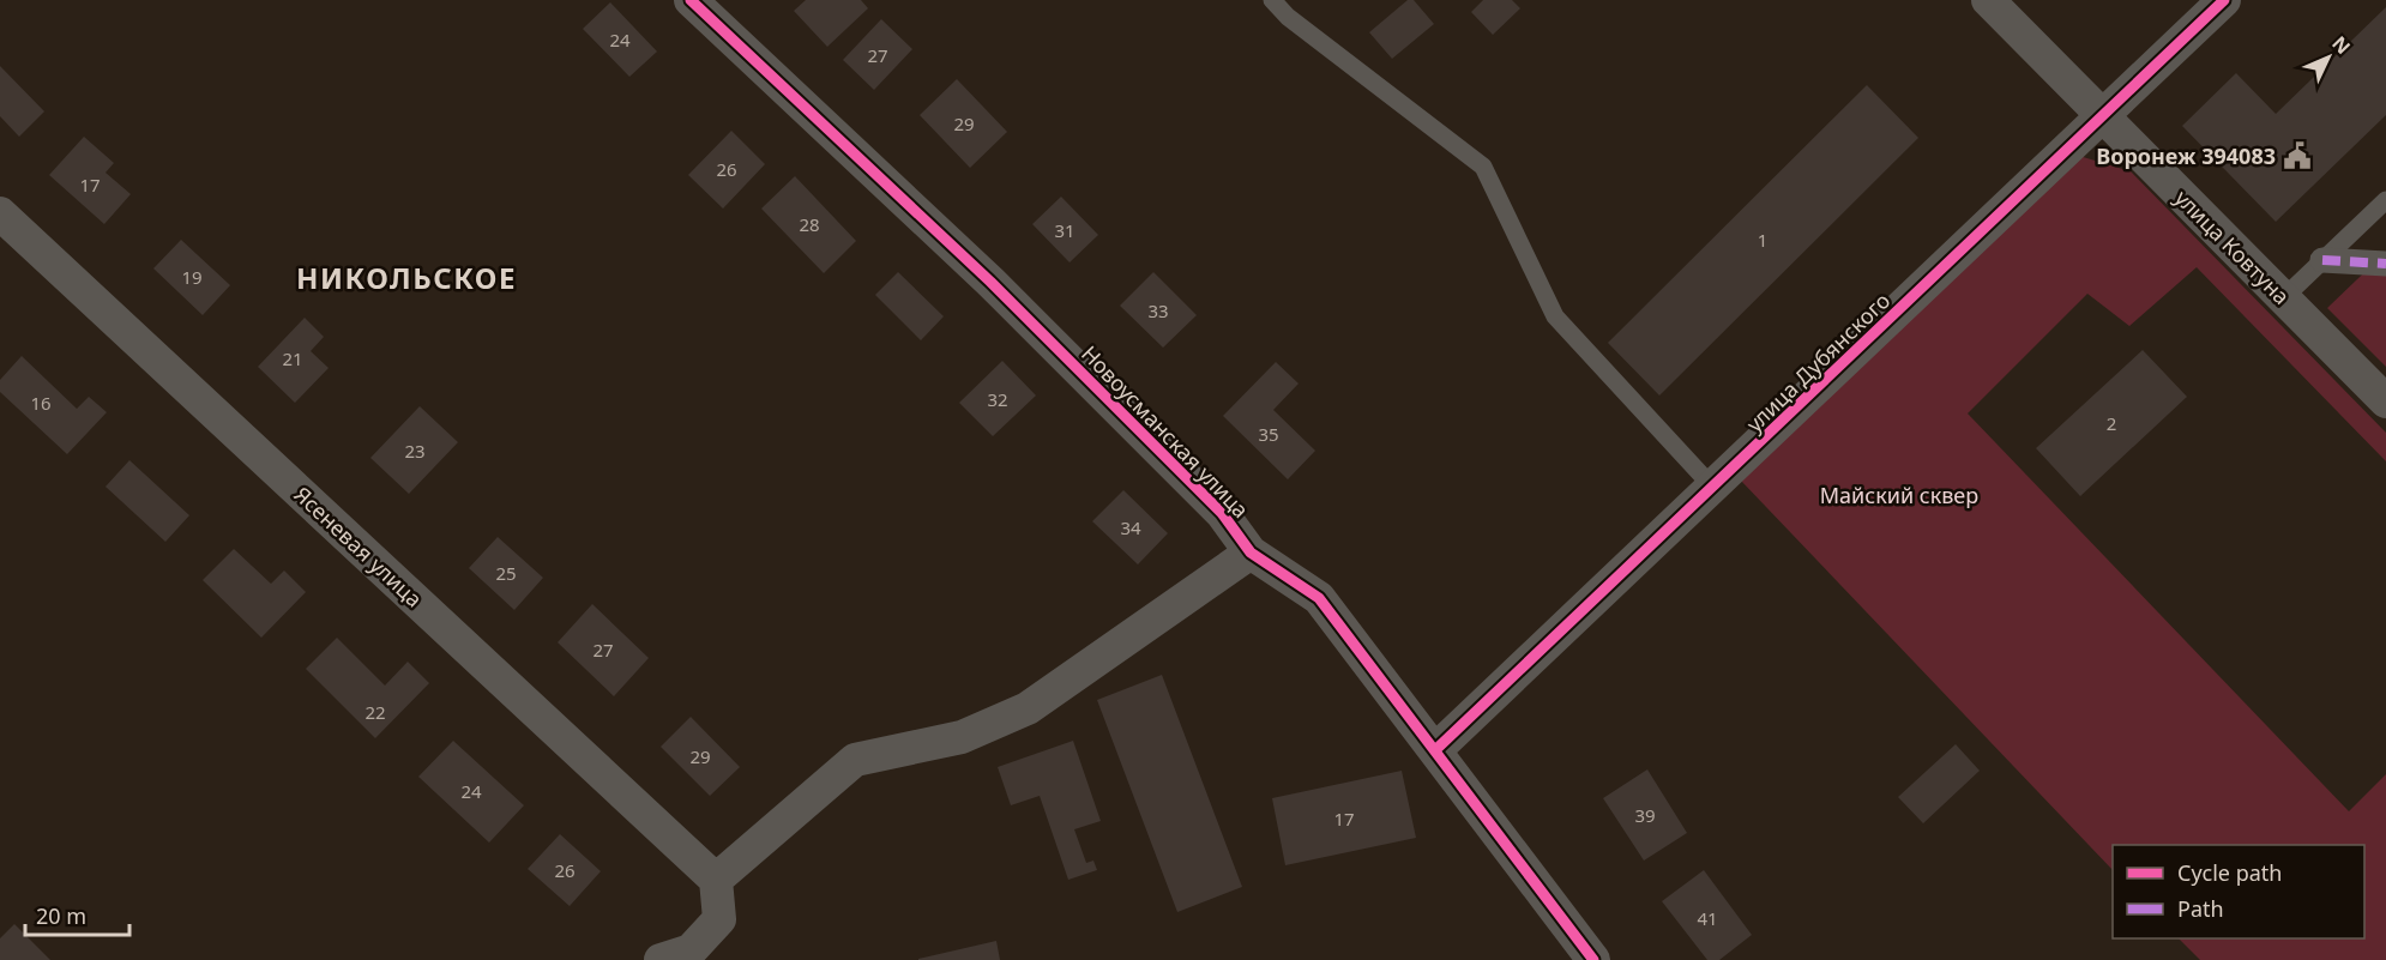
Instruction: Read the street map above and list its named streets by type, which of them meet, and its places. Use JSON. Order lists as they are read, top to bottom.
{
  "streets": {
    "street": [
      "улица Ковтуна",
      "улица Дубянского",
      "Новоусманская улица",
      "Ясеневая улица"
    ]
  },
  "crossings": [
    ["улица Ковтуна", "улица Дубянского"],
    ["улица Дубянского", "Новоусманская улица"]
  ],
  "districts": ["НИКОЛЬСКОЕ"],
  "parks": ["Майский сквер"],
  "places": {
    "public building": ["Воронеж 394083"]
  },
  "house_numbers": [
    "24",
    "27",
    "29",
    "26",
    "17",
    "28",
    "31",
    "1",
    "19",
    "33",
    "21",
    "32",
    "16",
    "2",
    "35",
    "23",
    "34",
    "25",
    "27",
    "22",
    "29",
    "24",
    "39",
    "17",
    "26",
    "41"
  ],
  "legend": ["Cycle path", "Path"],
  "scale_bar": "20 m",
  "north": "top right"
}
